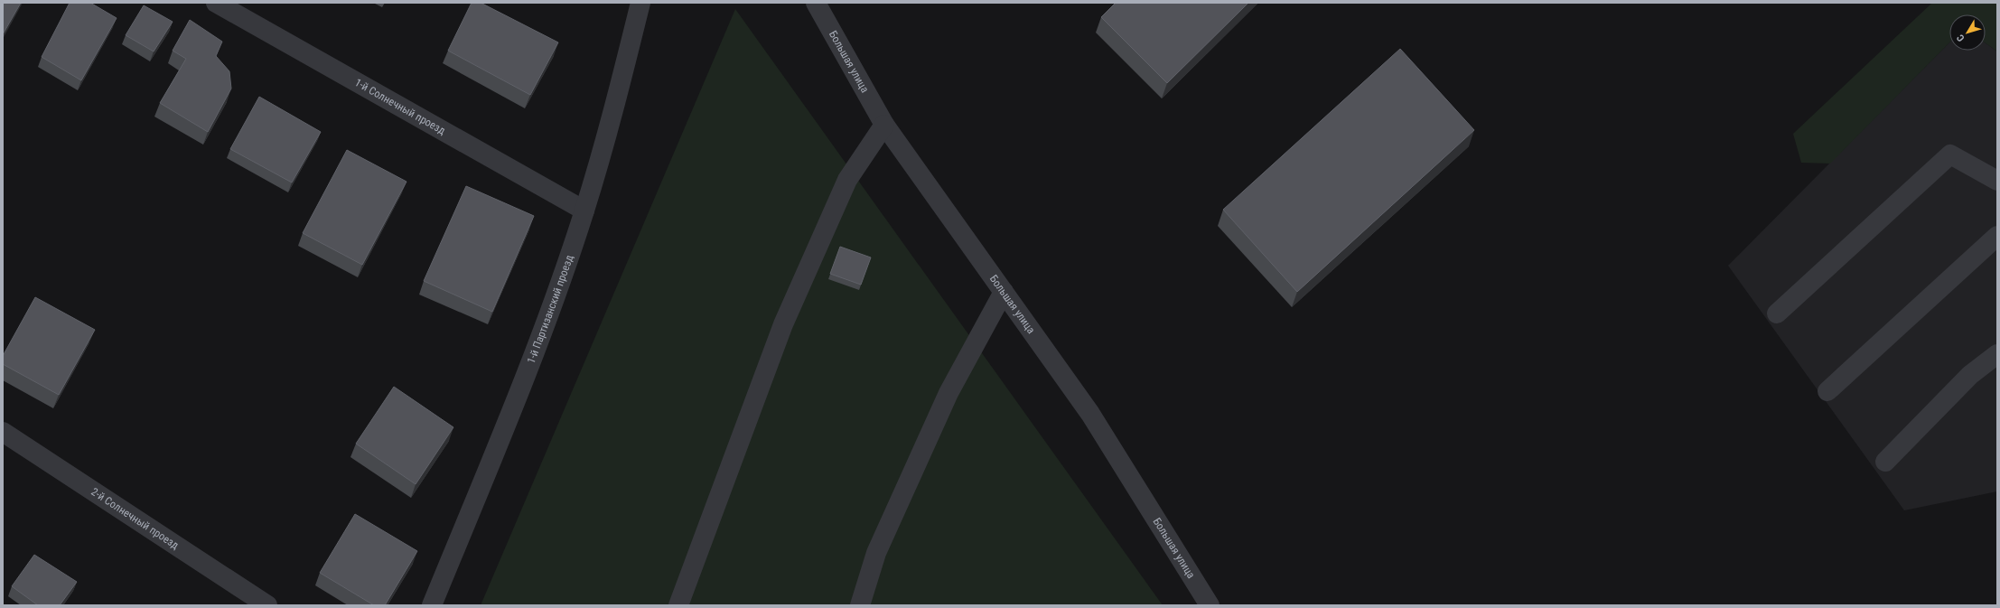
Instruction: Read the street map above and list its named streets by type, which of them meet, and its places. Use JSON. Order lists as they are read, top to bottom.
{
  "streets": {
    "street": [
      "Большая улица",
      "1-й Солнечный проезд",
      "1-й Партизанский проезд",
      "2-й Солнечный проезд"
    ]
  },
  "crossings": [
    ["1-й Солнечный проезд", "1-й Партизанский проезд"]
  ],
  "north": "bottom left"
}
